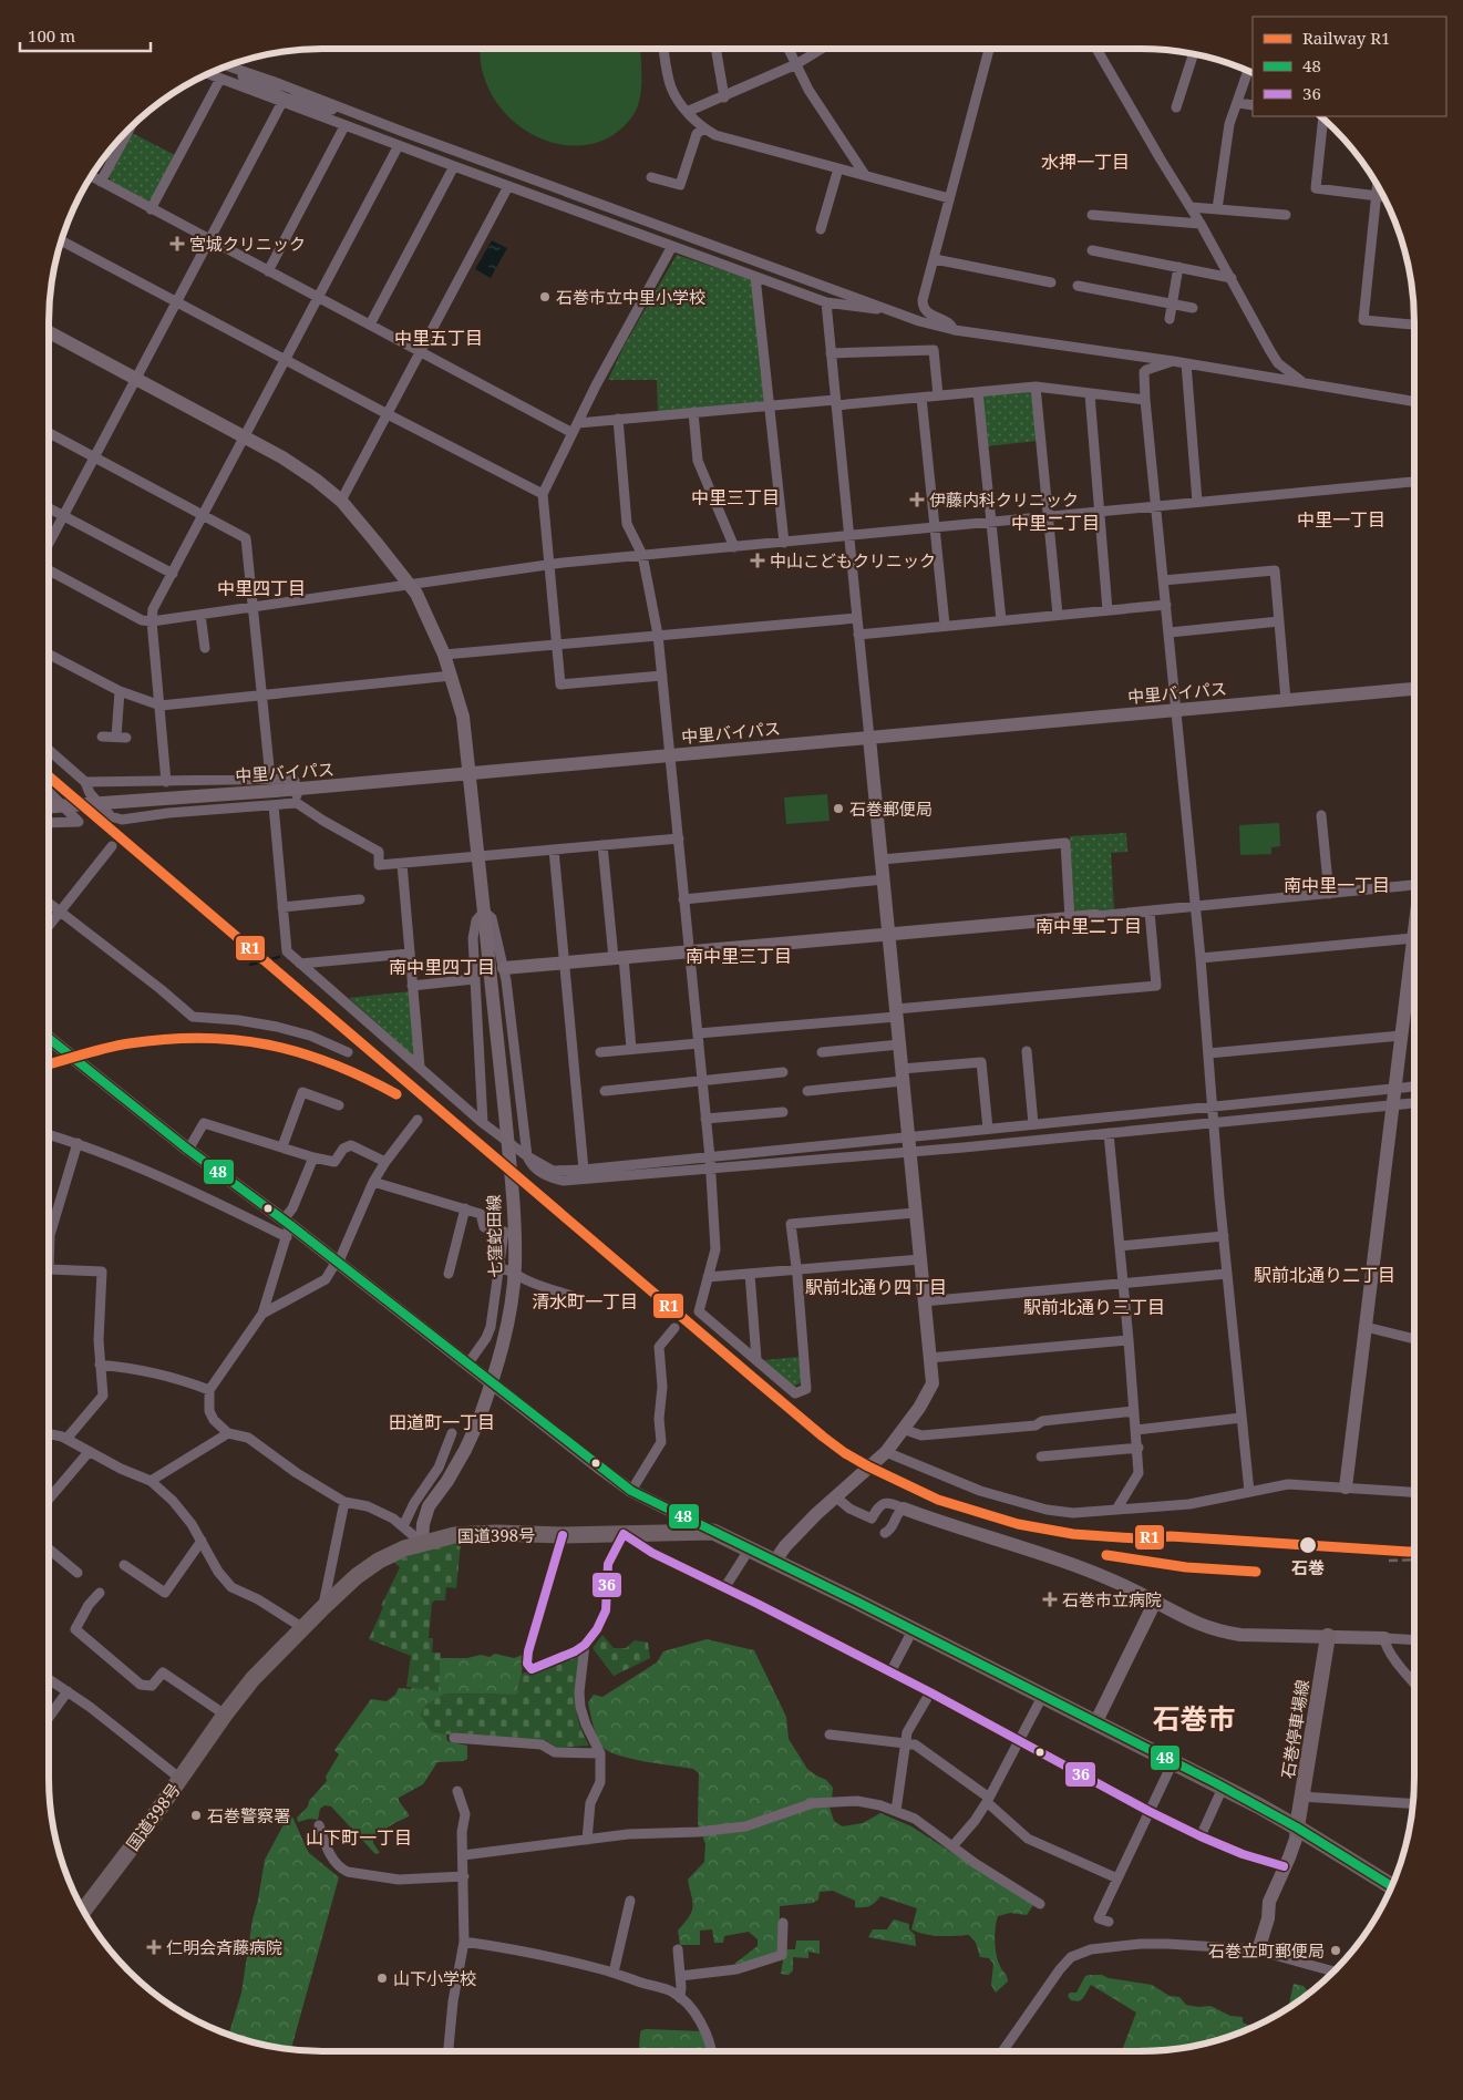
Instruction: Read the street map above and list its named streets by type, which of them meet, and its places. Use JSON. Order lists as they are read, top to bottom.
{
  "streets": {
    "highway": ["国道398号"],
    "main road": ["石巻停車場線"],
    "street": ["中里バイパス", "七窪蛇田線"]
  },
  "crossings": [
    ["中里バイパス", "七窪蛇田線"],
    ["七窪蛇田線", "国道398号"],
    ["国道398号", "石巻停車場線"]
  ],
  "districts": [
    "水押一丁目",
    "中里五丁目",
    "中里三丁目",
    "中里一丁目",
    "中里二丁目",
    "中里四丁目",
    "南中里一丁目",
    "南中里二丁目",
    "南中里三丁目",
    "南中里四丁目",
    "駅前北通り二丁目",
    "駅前北通り四丁目",
    "清水町一丁目",
    "駅前北通り三丁目",
    "田道町一丁目",
    "石巻市",
    "山下町一丁目"
  ],
  "places": {
    "health": [
      "宮城クリニック",
      "伊藤内科クリニック",
      "中山こどもクリニック",
      "石巻市立病院",
      "仁明会斉藤病院"
    ],
    "other": [
      "石巻市立中里小学校",
      "石巻郵便局",
      "石巻",
      "石巻警察署",
      "石巻立町郵便局",
      "山下小学校"
    ]
  },
  "lines": ["rail line R1", "transit line 48", "transit line 36"],
  "legend": ["Railway R1", "48", "36"],
  "scale_bar": "100 m"
}
